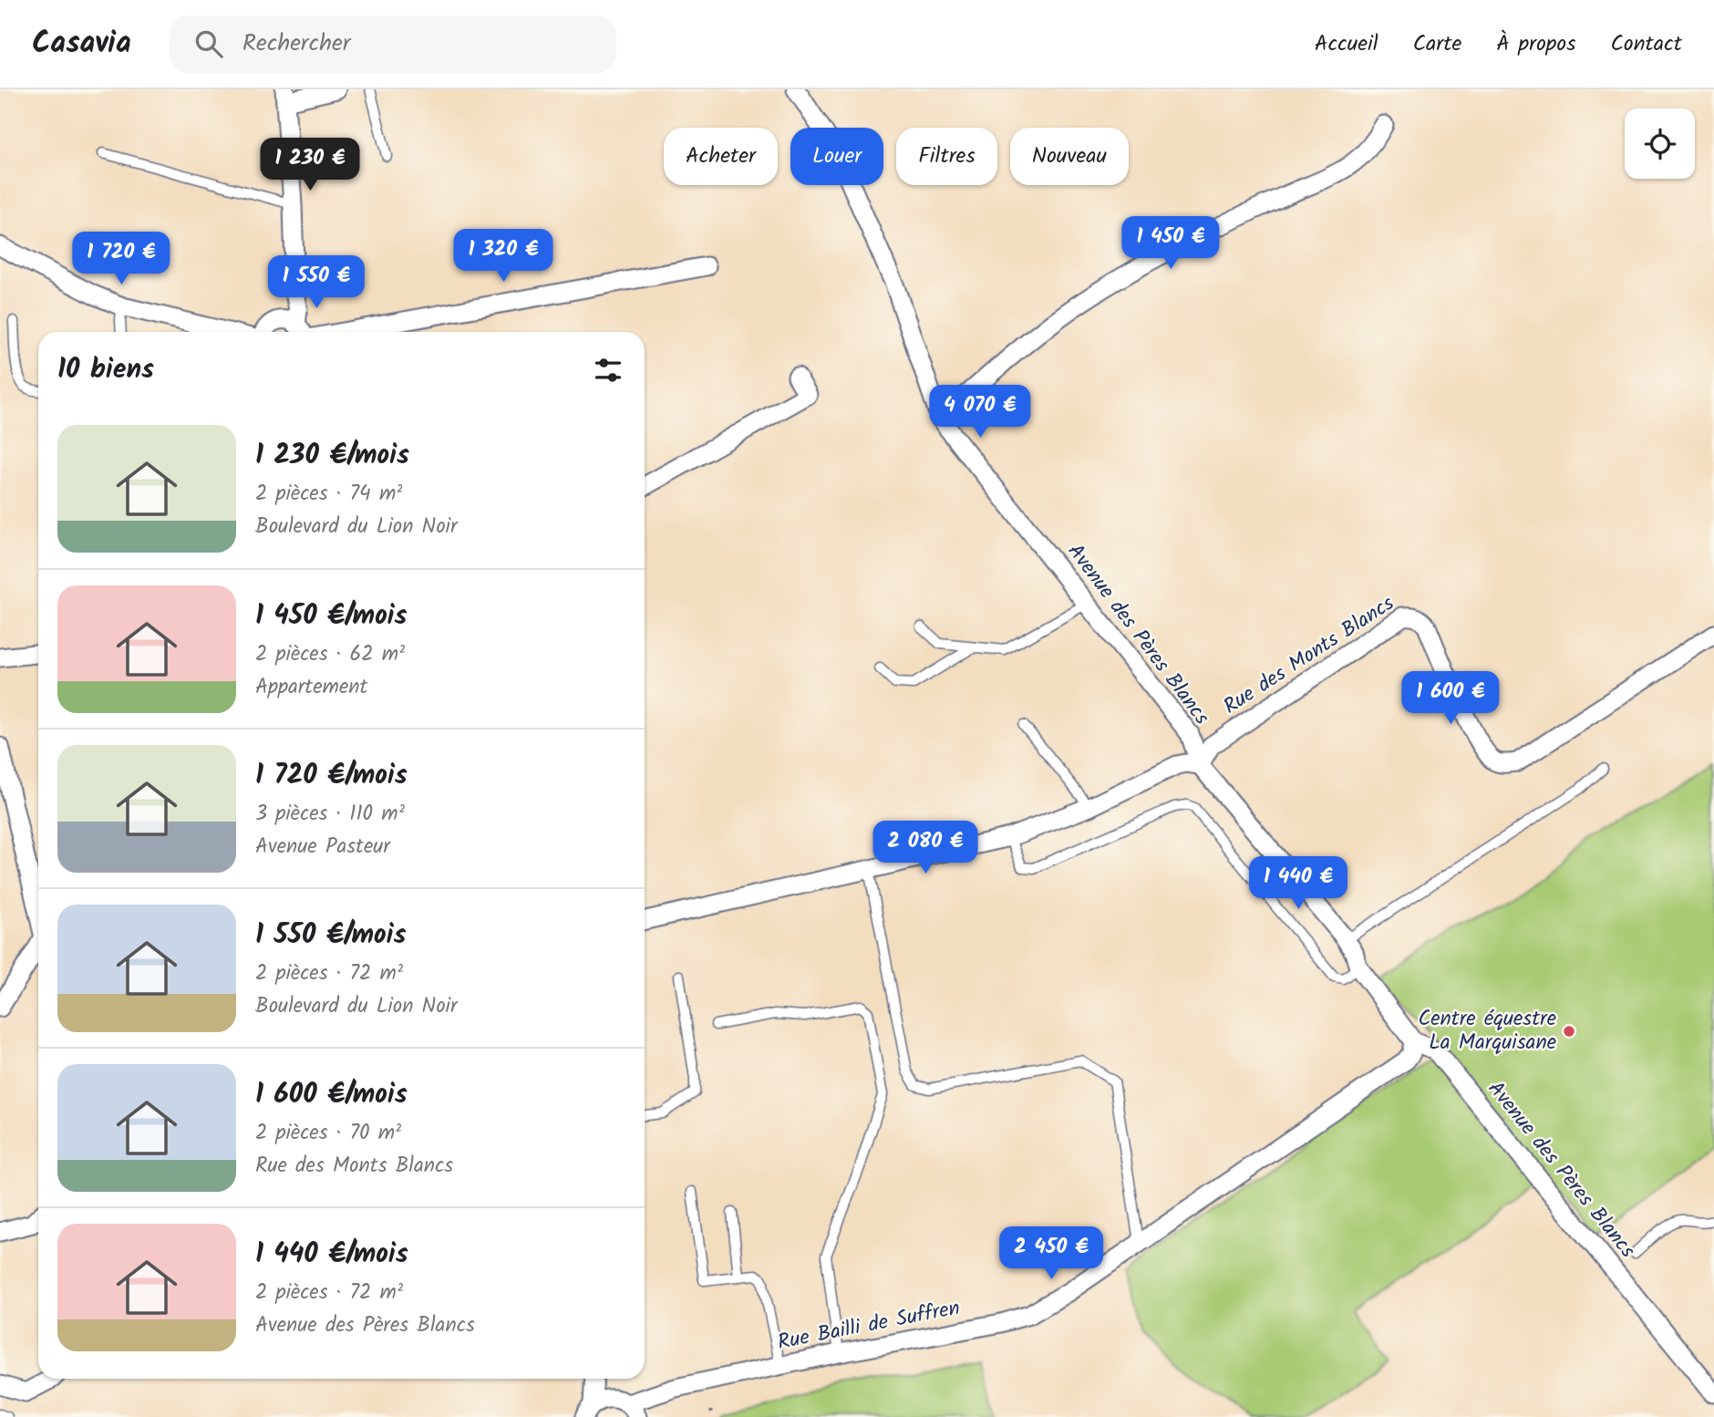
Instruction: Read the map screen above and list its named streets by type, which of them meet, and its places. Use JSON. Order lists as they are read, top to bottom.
{
  "streets": {
    "street": ["Avenue des Pères Blancs", "Rue des Monts Blancs", "Rue Bailli de Suffren"]
  },
  "crossings": [
    ["Avenue des Pères Blancs", "Rue des Monts Blancs"],
    ["Avenue des Pères Blancs", "Rue Bailli de Suffren"]
  ],
  "places": ["Centre équestre La Marquisane"],
  "page": {
    "header": "Casavia",
    "search": "Rechercher",
    "nav": [
      "Accueil",
      "Carte",
      "À propos",
      "Contact"
    ],
    "chip": [
      "Acheter",
      "Louer",
      "Filtres",
      "Nouveau"
    ],
    "price": [
      "1 230 €",
      "1 450 €",
      "1 320 €",
      "1 720 €",
      "1 550 €",
      "4 070 €",
      "1 600 €",
      "2 080 €",
      "1 440 €",
      "2 450 €"
    ],
    "heading": "10 biens",
    "list": [
      {
        "name": "1 230 €/mois",
        "note": "2 pièces · 74 m² · Boulevard du Lion Noir"
      },
      {
        "name": "1 450 €/mois",
        "note": "2 pièces · 62 m² · Appartement"
      },
      {
        "name": "1 720 €/mois",
        "note": "3 pièces · 110 m² · Avenue Pasteur"
      },
      {
        "name": "1 550 €/mois",
        "note": "2 pièces · 72 m² · Boulevard du Lion Noir"
      },
      {
        "name": "1 600 €/mois",
        "note": "2 pièces · 70 m² · Rue des Monts Blancs"
      },
      {
        "name": "1 440 €/mois",
        "note": "2 pièces · 72 m² · Avenue des Pères Blancs"
      }
    ]
  }
}
